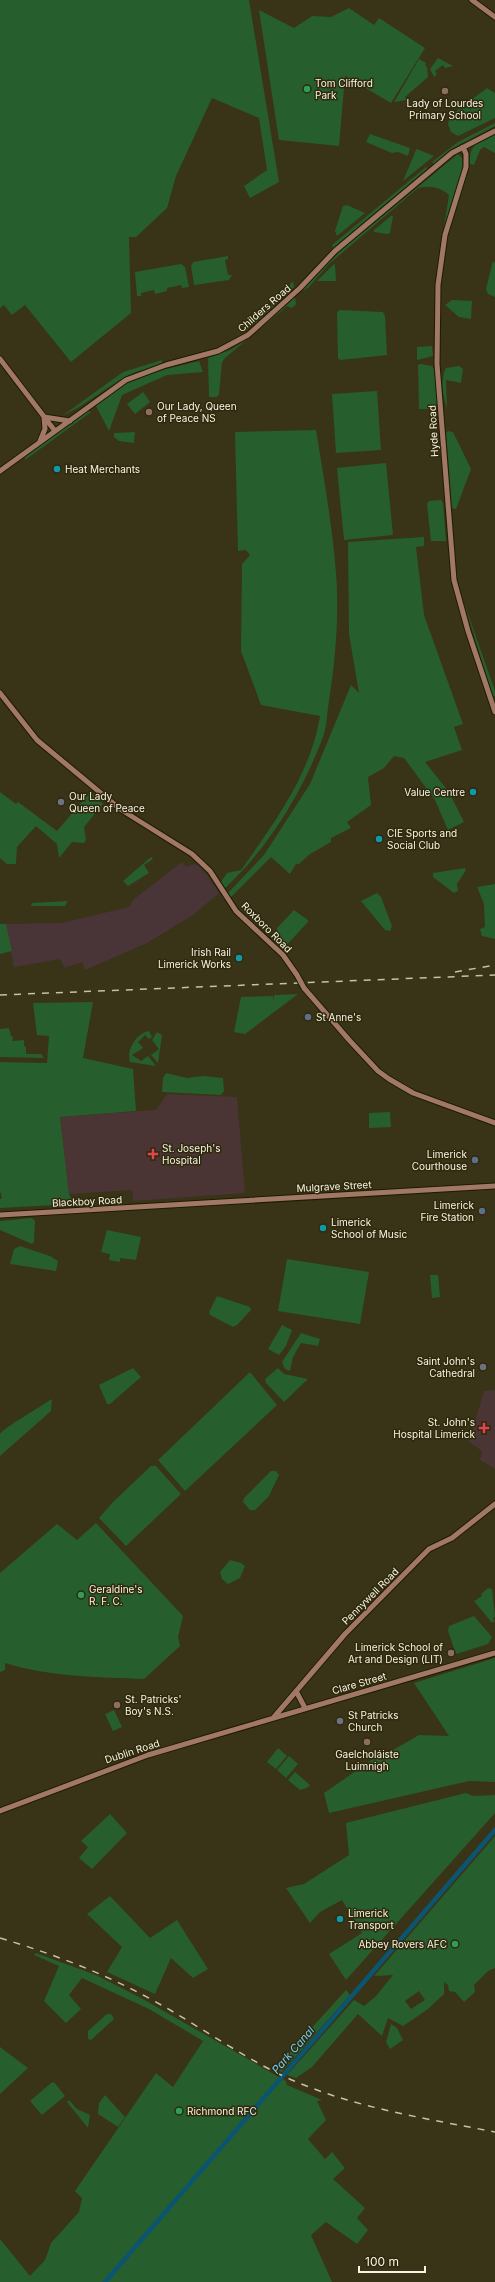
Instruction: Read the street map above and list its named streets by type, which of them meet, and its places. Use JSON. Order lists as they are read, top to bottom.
{
  "streets": {
    "main road": [
      "Childers Road",
      "Hyde Road",
      "Roxboro Road",
      "Mulgrave Street",
      "Blackboy Road",
      "Pennywell Road",
      "Clare Street",
      "Dublin Road"
    ]
  },
  "crossings": [
    ["Childers Road", "Hyde Road"],
    ["Mulgrave Street", "Blackboy Road"],
    ["Pennywell Road", "Clare Street"],
    ["Pennywell Road", "Dublin Road"],
    ["Clare Street", "Dublin Road"]
  ],
  "water": ["Park Canal"],
  "places": {
    "other": [
      "Tom Clifford Park",
      "Lady of Lourdes Primary School",
      "Our Lady, Queen of Peace NS",
      "Heat Merchants",
      "Value Centre",
      "Our Lady Queen of Peace",
      "CIE Sports and Social Club",
      "Irish Rail Limerick Works",
      "St Anne's",
      "Limerick Courthouse",
      "Limerick Fire Station",
      "Limerick School of Music",
      "Saint John's Cathedral",
      "Geraldine's R. F. C.",
      "Limerick School of Art and Design (LIT)",
      "St. Patricks' Boy's N.S.",
      "St Patricks Church",
      "Gaelcholáiste Luimnigh",
      "Limerick Transport",
      "Abbey Rovers AFC",
      "Richmond RFC"
    ],
    "health": ["St. Joseph's Hospital", "St. John's Hospital Limerick"]
  },
  "scale_bar": "100 m"
}
